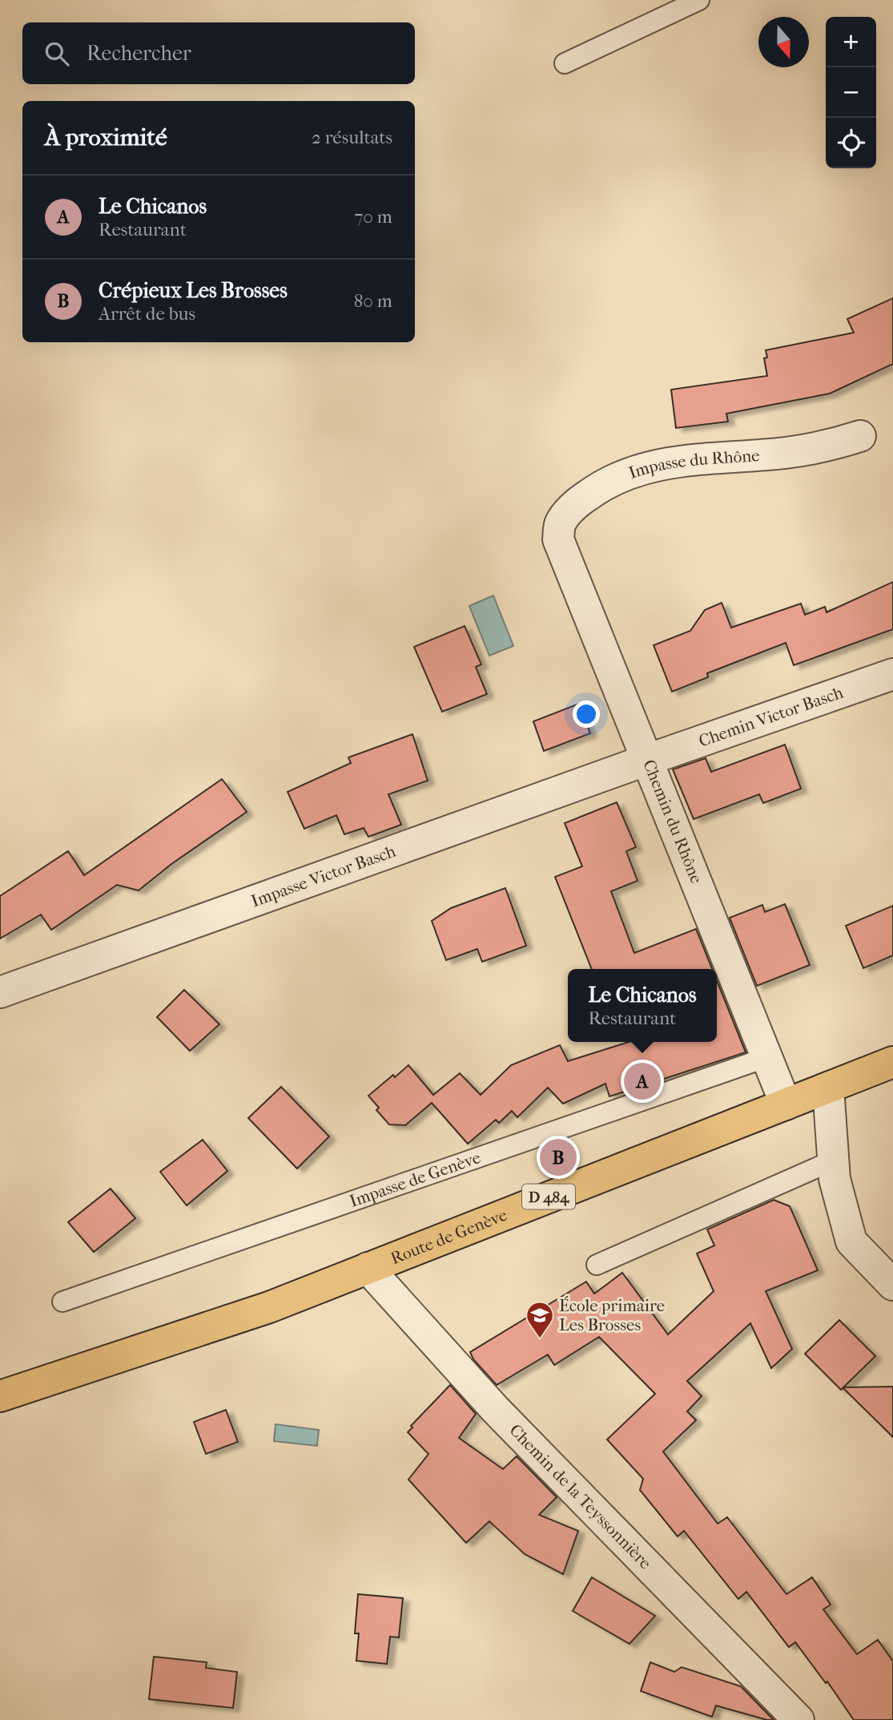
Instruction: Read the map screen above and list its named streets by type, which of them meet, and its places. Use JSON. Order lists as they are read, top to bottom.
{
  "streets": {
    "main road": ["D 484", "Route de Genève"],
    "street": [
      "Impasse du Rhône",
      "Chemin Victor Basch",
      "Chemin du Rhône",
      "Impasse Victor Basch",
      "Chemin de la Teyssonnière"
    ],
    "lane": ["Impasse de Genève"]
  },
  "crossings": [
    ["Impasse du Rhône", "Chemin du Rhône"],
    ["Chemin Victor Basch", "Chemin du Rhône"],
    ["Chemin Victor Basch", "Impasse Victor Basch"],
    ["Chemin du Rhône", "Impasse Victor Basch"],
    ["Chemin du Rhône", "Impasse de Genève"],
    ["Chemin du Rhône", "Route de Genève"],
    ["Route de Genève", "Chemin de la Teyssonnière"]
  ],
  "places": {
    "school or university": ["École primaire Les Brosses"]
  },
  "north": "bottom",
  "page": {
    "map_buttons": ["+", "−"],
    "search": "Rechercher",
    "heading": ["À proximité", "2 résultats"],
    "list": [
      {
        "mark": "A",
        "name": "Le Chicanos",
        "note": "Restaurant",
        "value": "70 m"
      },
      {
        "mark": "B",
        "name": "Crépieux Les Brosses",
        "note": "Arrêt de bus",
        "value": "80 m"
      }
    ],
    "popup": ["Le Chicanos", "Restaurant"],
    "pins": ["A", "B"]
  }
}
